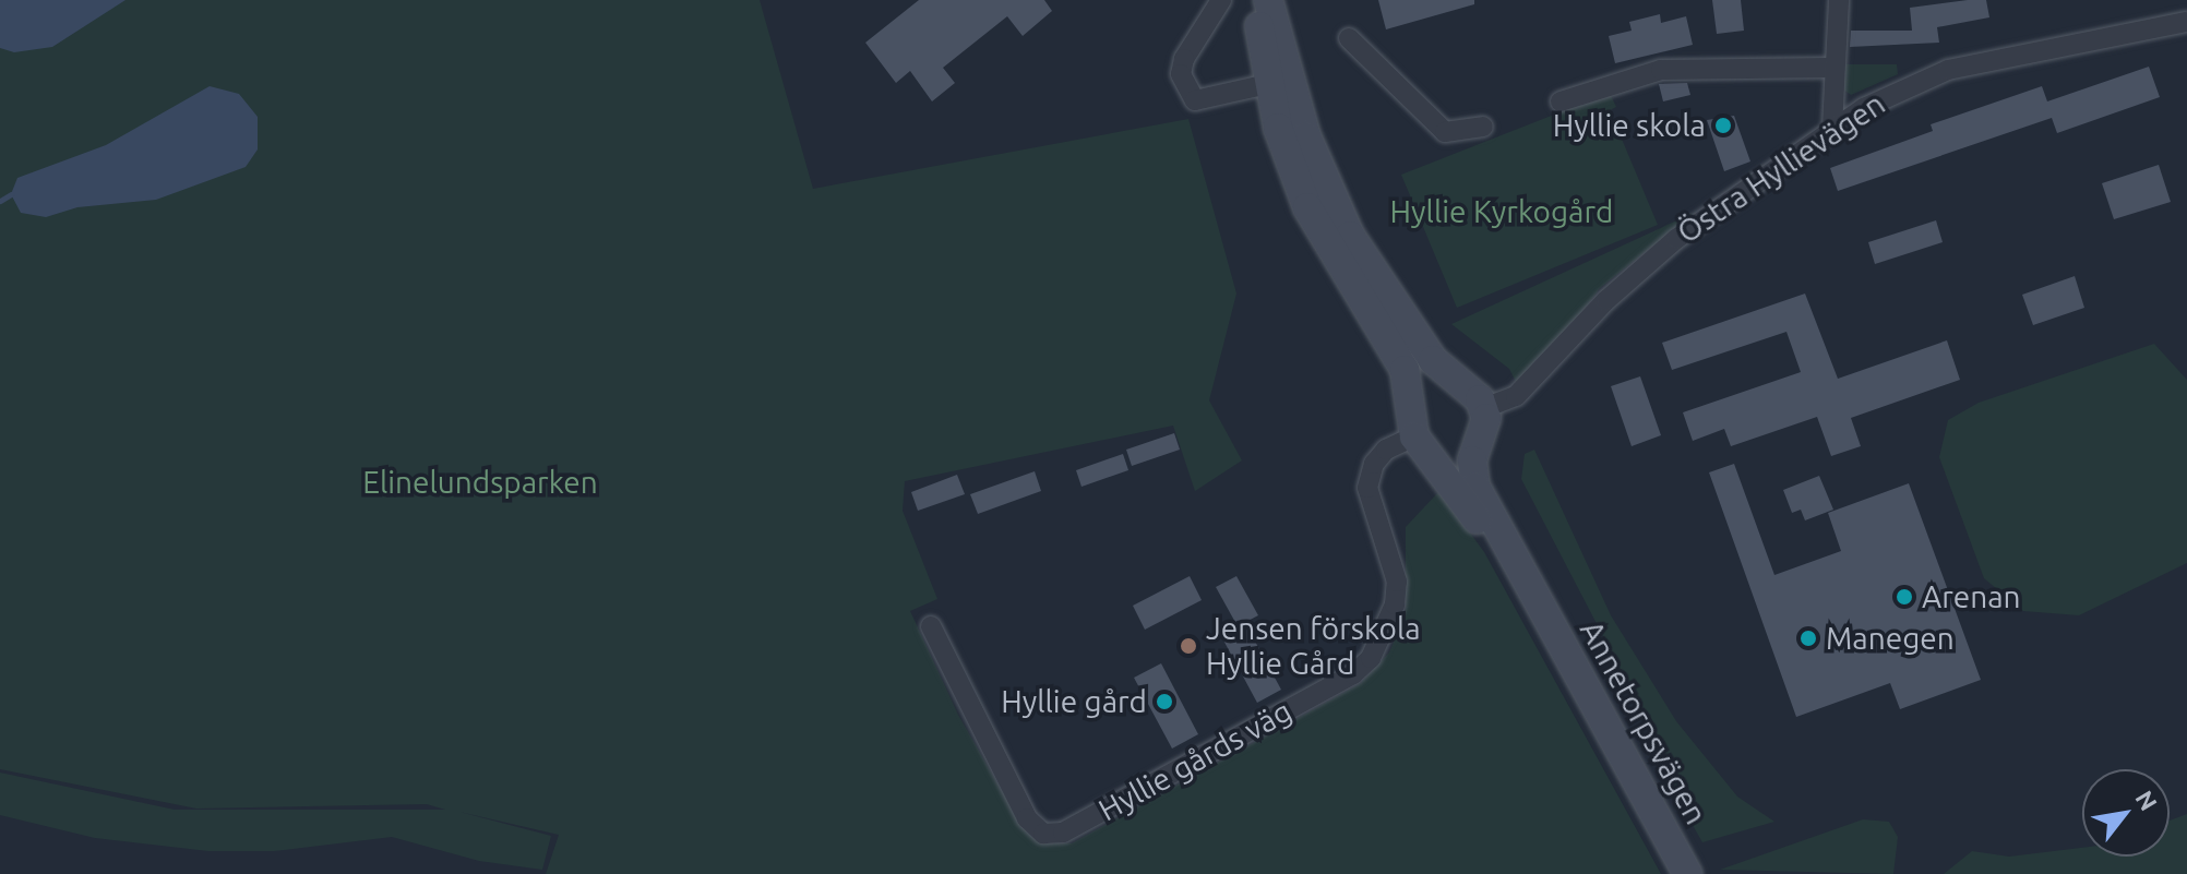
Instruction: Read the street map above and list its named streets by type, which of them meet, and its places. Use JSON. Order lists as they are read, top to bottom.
{
  "streets": {
    "main road": ["Annetorpsvägen"],
    "street": ["Östra Hyllievägen", "Hyllie gårds väg"]
  },
  "crossings": [
    ["Östra Hyllievägen", "Annetorpsvägen"],
    ["Östra Hyllievägen", "Hyllie gårds väg"],
    ["Annetorpsvägen", "Hyllie gårds väg"]
  ],
  "parks": ["Hyllie Kyrkogård", "Elinelundsparken"],
  "places": [
    "Hyllie skola",
    "Arenan",
    "Manegen",
    "Jensen förskola Hyllie Gård",
    "Hyllie gård"
  ],
  "north": "top right"
}
